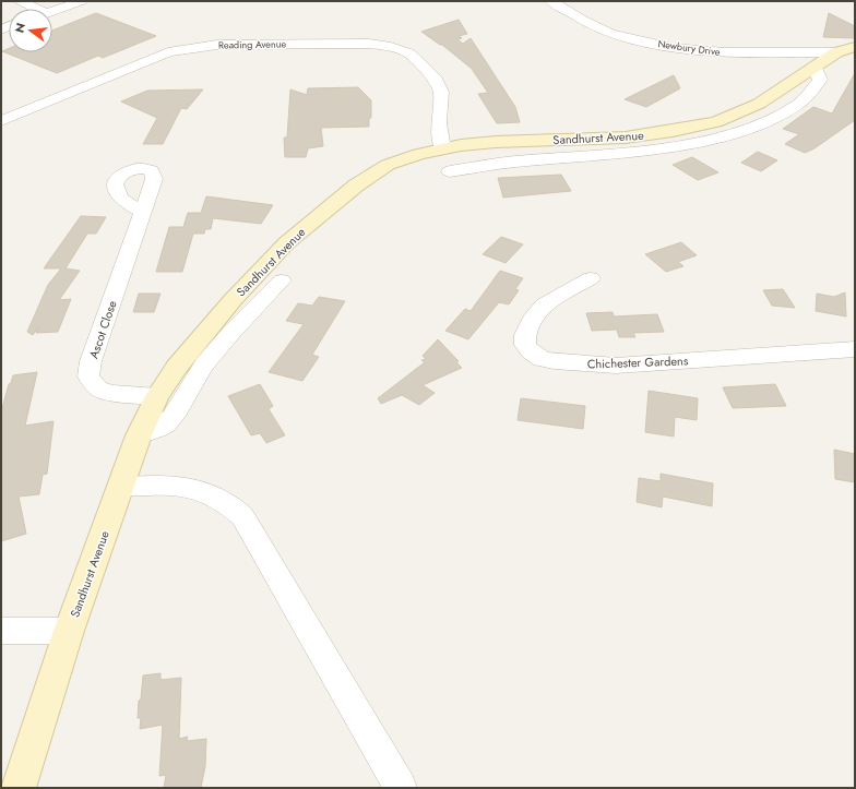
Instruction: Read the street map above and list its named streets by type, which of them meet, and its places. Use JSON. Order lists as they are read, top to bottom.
{
  "streets": {
    "street": [
      "Reading Avenue",
      "Newbury Drive",
      "Sandhurst Avenue",
      "Ascot Close",
      "Chichester Gardens"
    ]
  },
  "crossings": [
    ["Reading Avenue", "Sandhurst Avenue"],
    ["Newbury Drive", "Sandhurst Avenue"],
    ["Sandhurst Avenue", "Ascot Close"]
  ],
  "north": "left"
}
